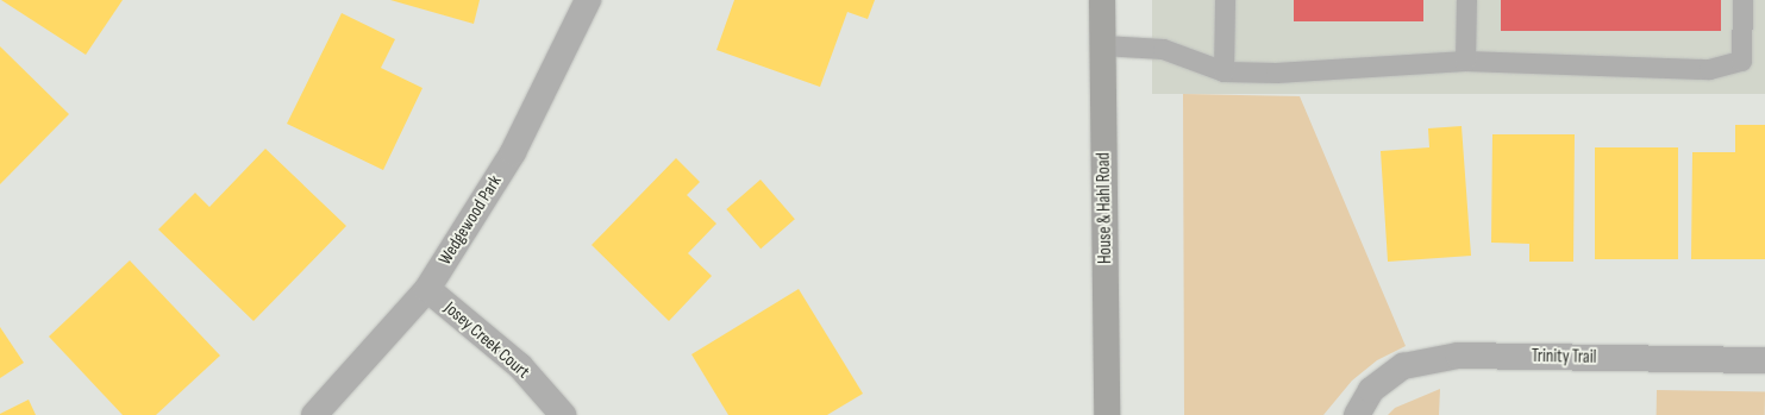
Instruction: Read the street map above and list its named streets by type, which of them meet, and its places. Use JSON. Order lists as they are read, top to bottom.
{
  "streets": {
    "street": [
      "House & Hahl Road",
      "Wedgewood Park",
      "Josey Creek Court",
      "Trinity Trail"
    ]
  },
  "crossings": [
    ["Wedgewood Park", "Josey Creek Court"]
  ]
}
